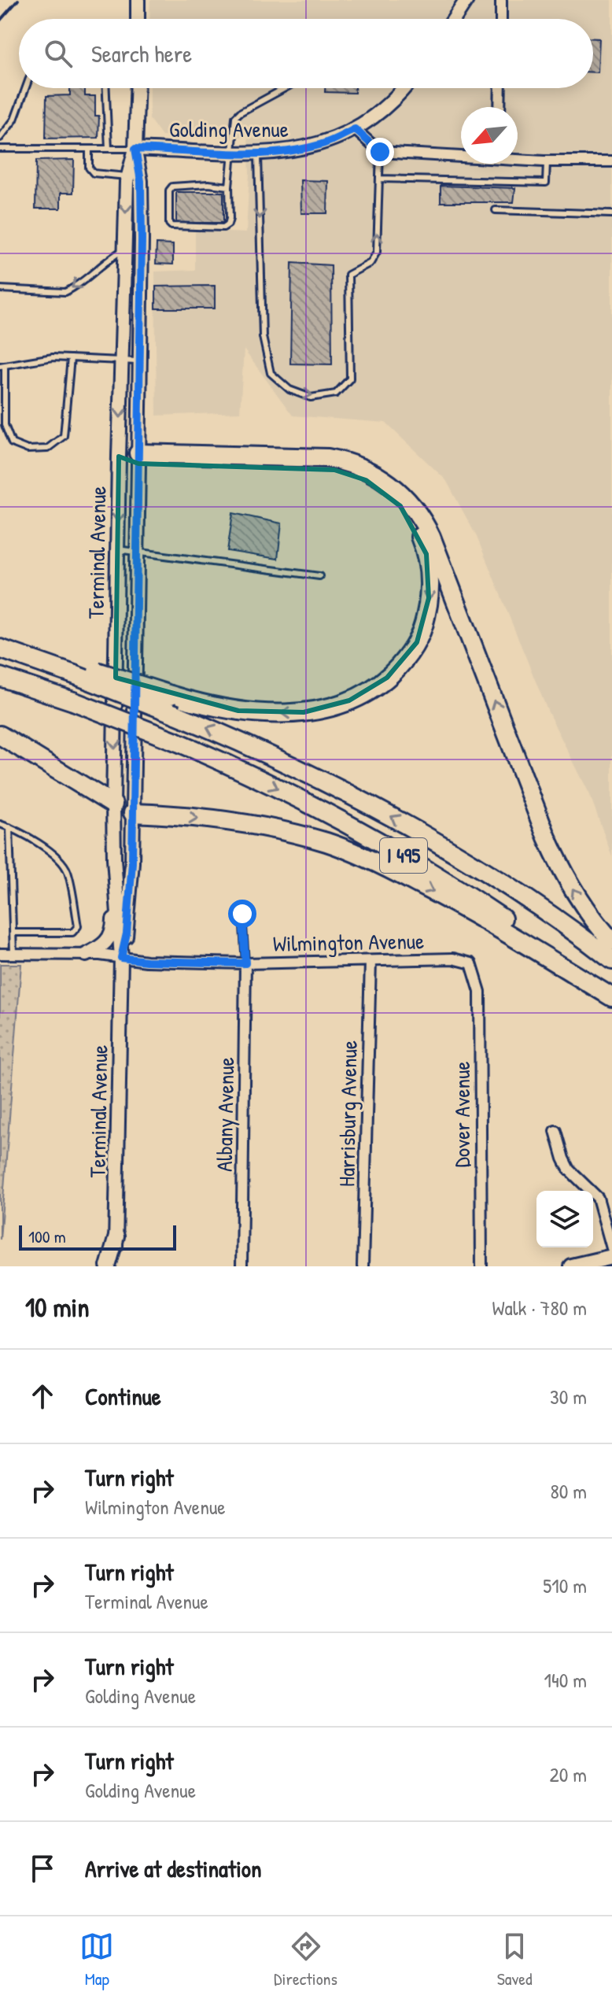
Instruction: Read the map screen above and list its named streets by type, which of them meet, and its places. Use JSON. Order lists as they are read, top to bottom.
{
  "streets": {
    "highway": ["I 495"],
    "main road": ["Golding Avenue", "Terminal Avenue"],
    "street": [
      "Wilmington Avenue",
      "Harrisburg Avenue",
      "Albany Avenue",
      "Dover Avenue"
    ]
  },
  "crossings": [
    ["Golding Avenue", "Terminal Avenue"],
    ["Terminal Avenue", "Wilmington Avenue"],
    ["Wilmington Avenue", "Harrisburg Avenue"],
    ["Wilmington Avenue", "Albany Avenue"],
    ["Wilmington Avenue", "Dover Avenue"]
  ],
  "scale_bar": "100 m",
  "north": "bottom left",
  "page": {
    "search": "Search here",
    "scale": "100 m",
    "heading": ["10 min", "Walk · 780 m"],
    "list": [
      ["Continue", "30 m"],
      ["Turn right", "Wilmington Avenue", "80 m"],
      ["Turn right", "Terminal Avenue", "510 m"],
      ["Turn right", "Golding Avenue", "140 m"],
      ["Turn right", "Golding Avenue", "20 m"],
      "Arrive at destination"
    ],
    "nav": ["Map", "Directions", "Saved"]
  }
}
